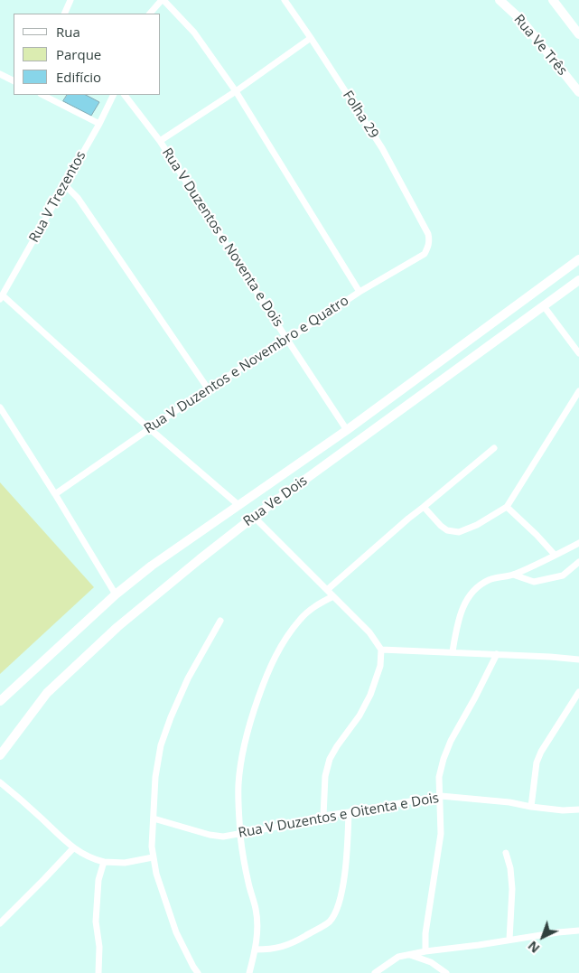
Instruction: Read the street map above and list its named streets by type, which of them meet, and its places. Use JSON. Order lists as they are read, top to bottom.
{
  "streets": {
    "main road": ["Rua Ve Três", "Rua Ve Dois"],
    "street": [
      "Folha 29",
      "Rua V Trezentos",
      "Rua V Duzentos e Noventa e Dois",
      "Rua V Duzentos e Novembro e Quatro",
      "Rua V Duzentos e Oitenta e Dois"
    ]
  },
  "crossings": [
    ["Folha 29", "Rua V Duzentos e Novembro e Quatro"],
    ["Rua V Duzentos e Noventa e Dois", "Rua V Duzentos e Novembro e Quatro"],
    ["Rua V Duzentos e Noventa e Dois", "Rua Ve Dois"]
  ],
  "legend": ["Rua", "Parque", "Edifício"],
  "north": "bottom left"
}
